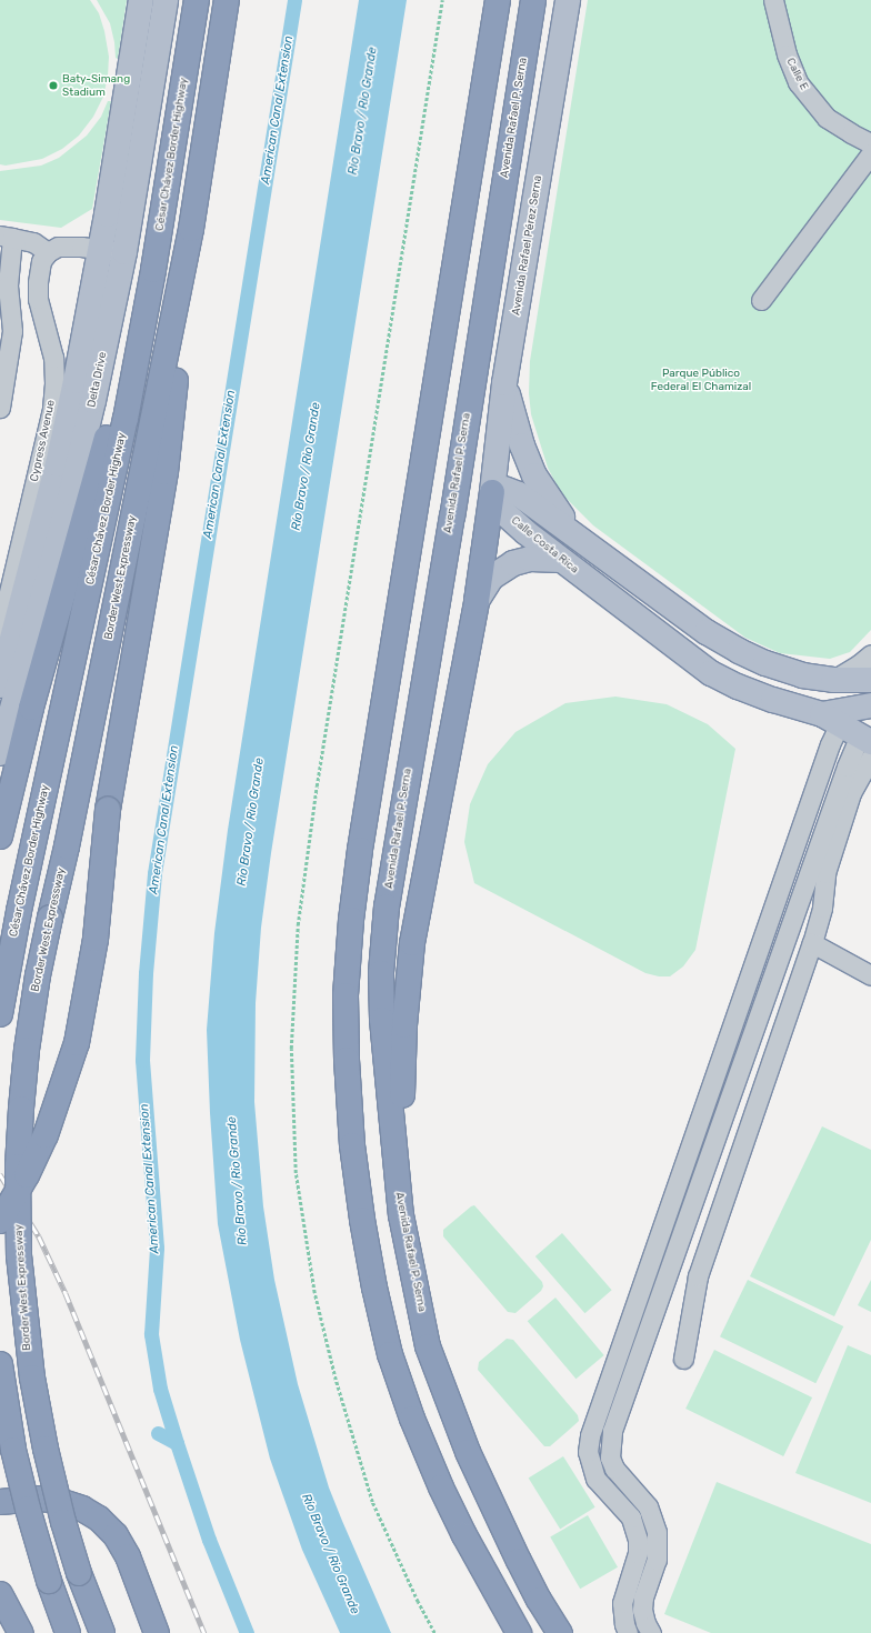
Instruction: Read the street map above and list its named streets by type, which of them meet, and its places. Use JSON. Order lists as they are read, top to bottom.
{
  "streets": {
    "highway": ["Avenida Rafael P. Serna", "César Chávez Border Highway", "Border West Expressway"],
    "main road": ["Avenida Rafael Pérez Serna", "Delta Drive", "Calle Costa Rica"],
    "street": ["Calle E", "Cypress Avenue"]
  },
  "crossings": [
    ["Avenida Rafael Pérez Serna", "Calle Costa Rica"]
  ],
  "water": ["American Canal Extension", "Río Bravo / Rio Grande"],
  "parks": ["Parque Público Federal El Chamizal"],
  "places": ["Baty-Simang Stadium"]
}
